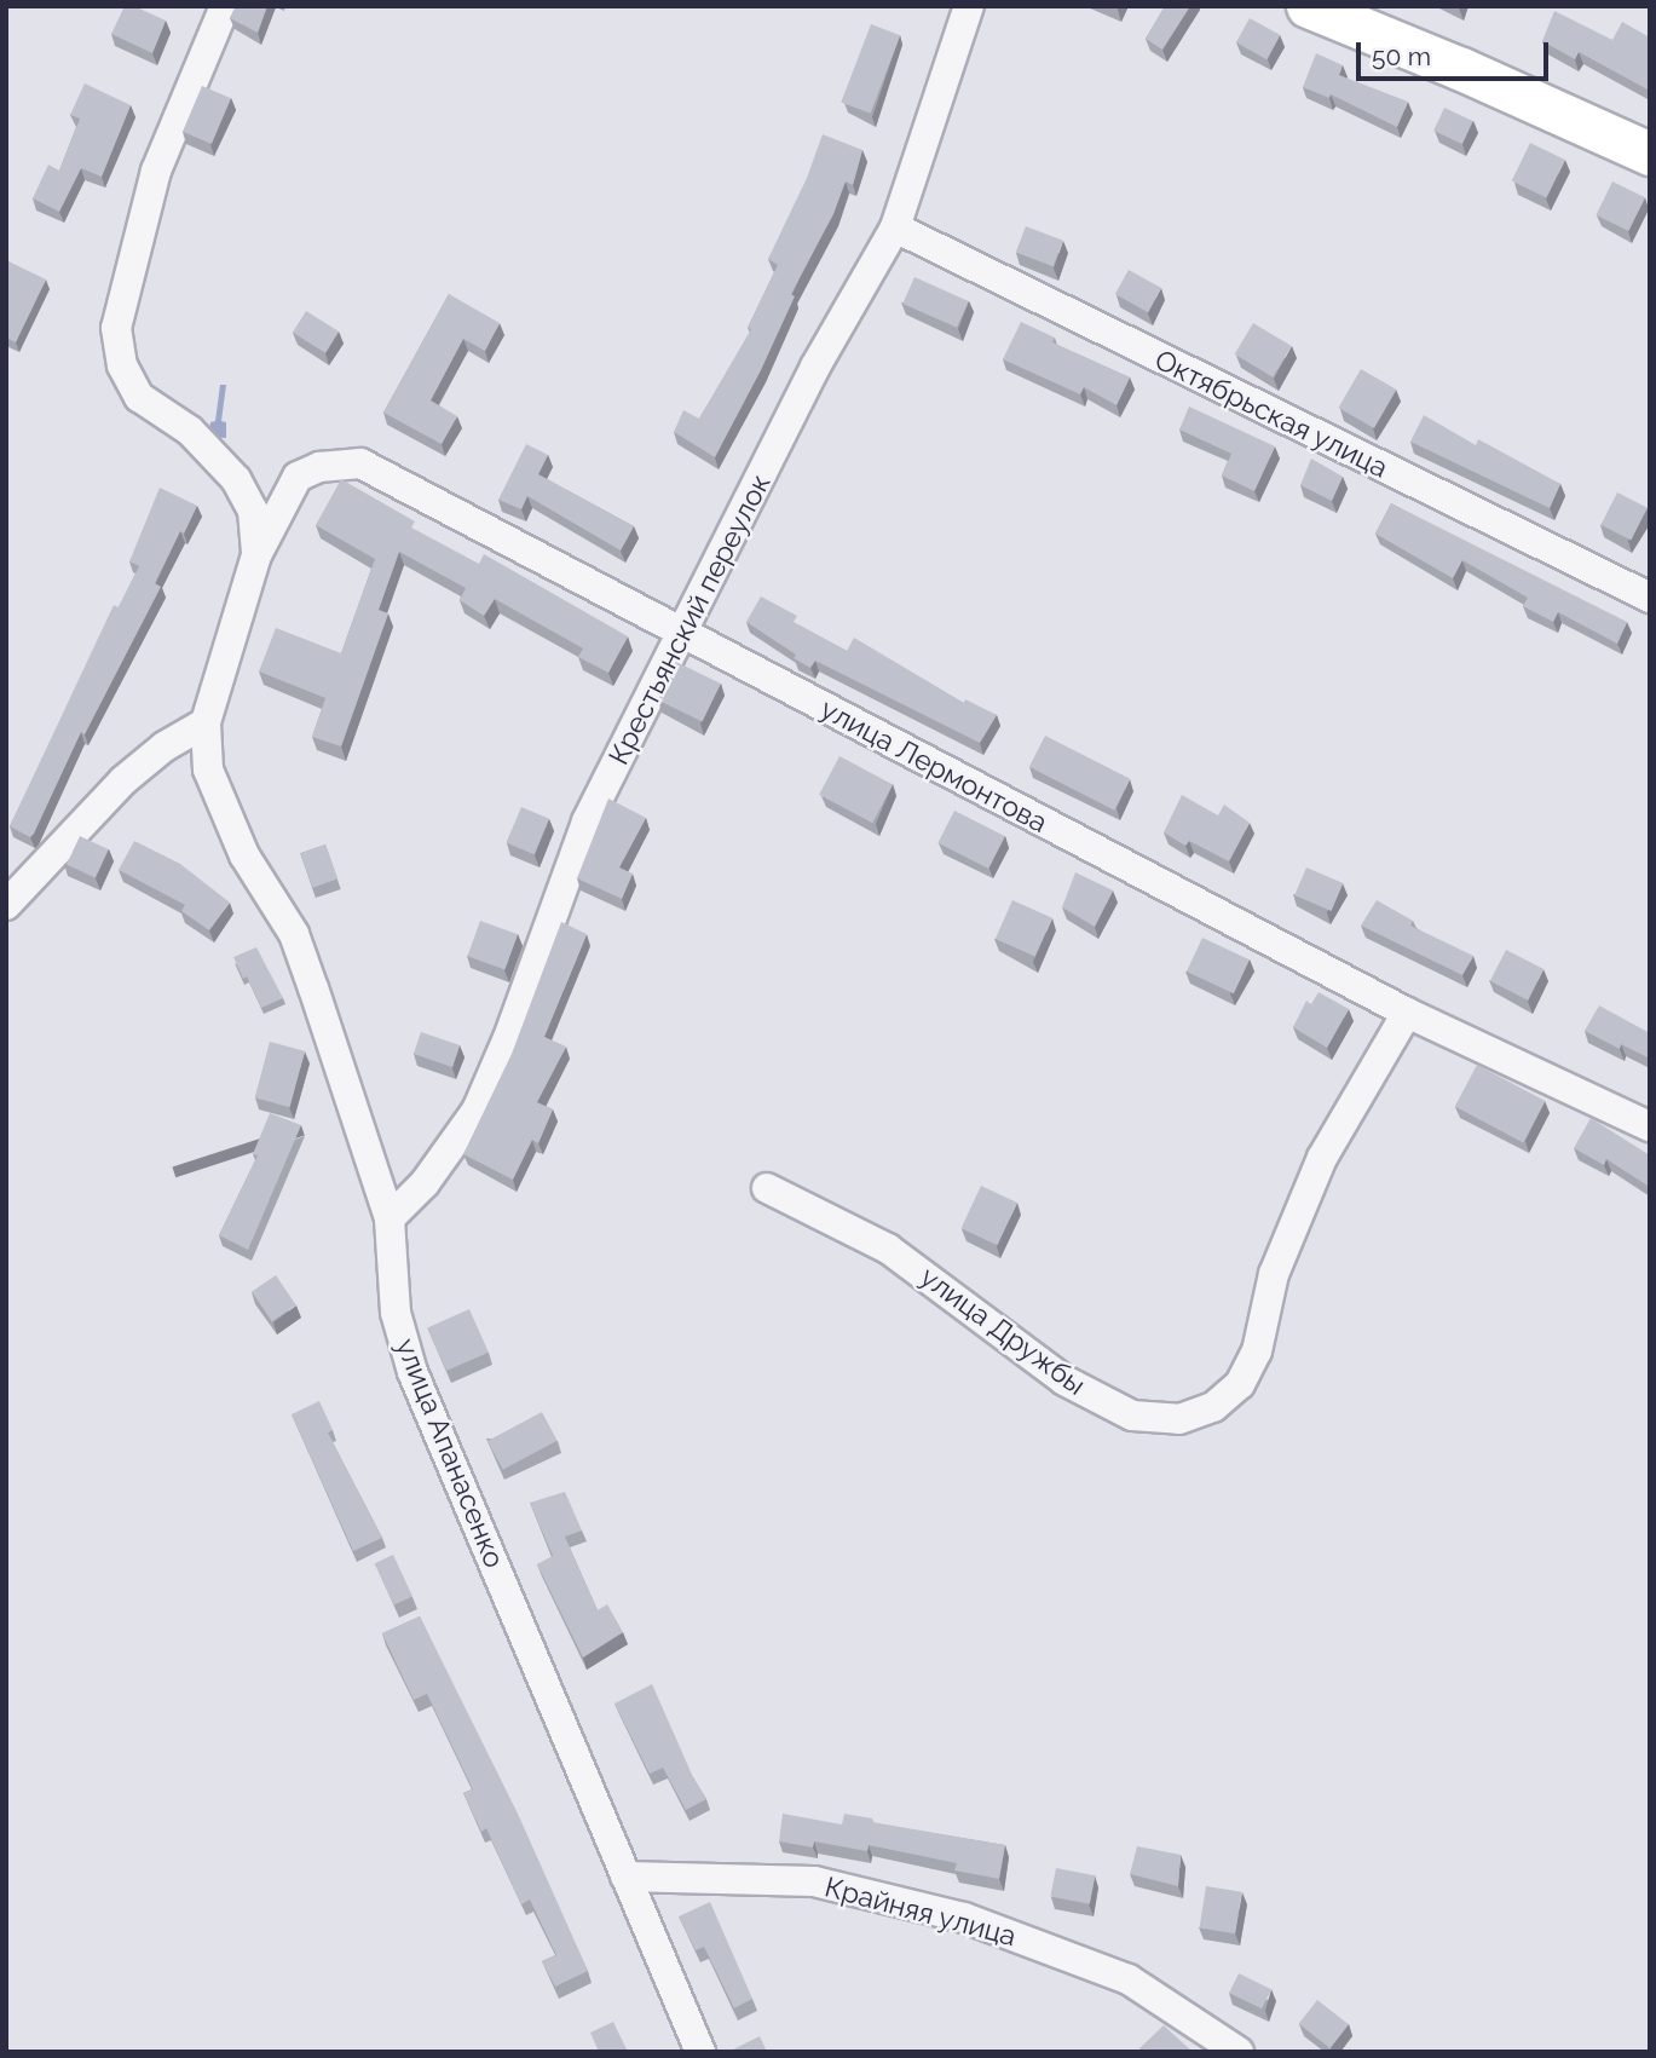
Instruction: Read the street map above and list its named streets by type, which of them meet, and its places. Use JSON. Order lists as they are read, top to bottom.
{
  "streets": {
    "street": [
      "Октябрьская улица",
      "Крестьянский переулок",
      "улица Лермонтова",
      "улица Дружбы",
      "улица Апанасенко",
      "Крайняя улица"
    ]
  },
  "crossings": [
    ["Октябрьская улица", "Крестьянский переулок"],
    ["Крестьянский переулок", "улица Лермонтова"],
    ["Крестьянский переулок", "улица Апанасенко"],
    ["улица Лермонтова", "улица Дружбы"],
    ["улица Лермонтова", "улица Апанасенко"],
    ["улица Апанасенко", "Крайняя улица"]
  ],
  "scale_bar": "50 m"
}
